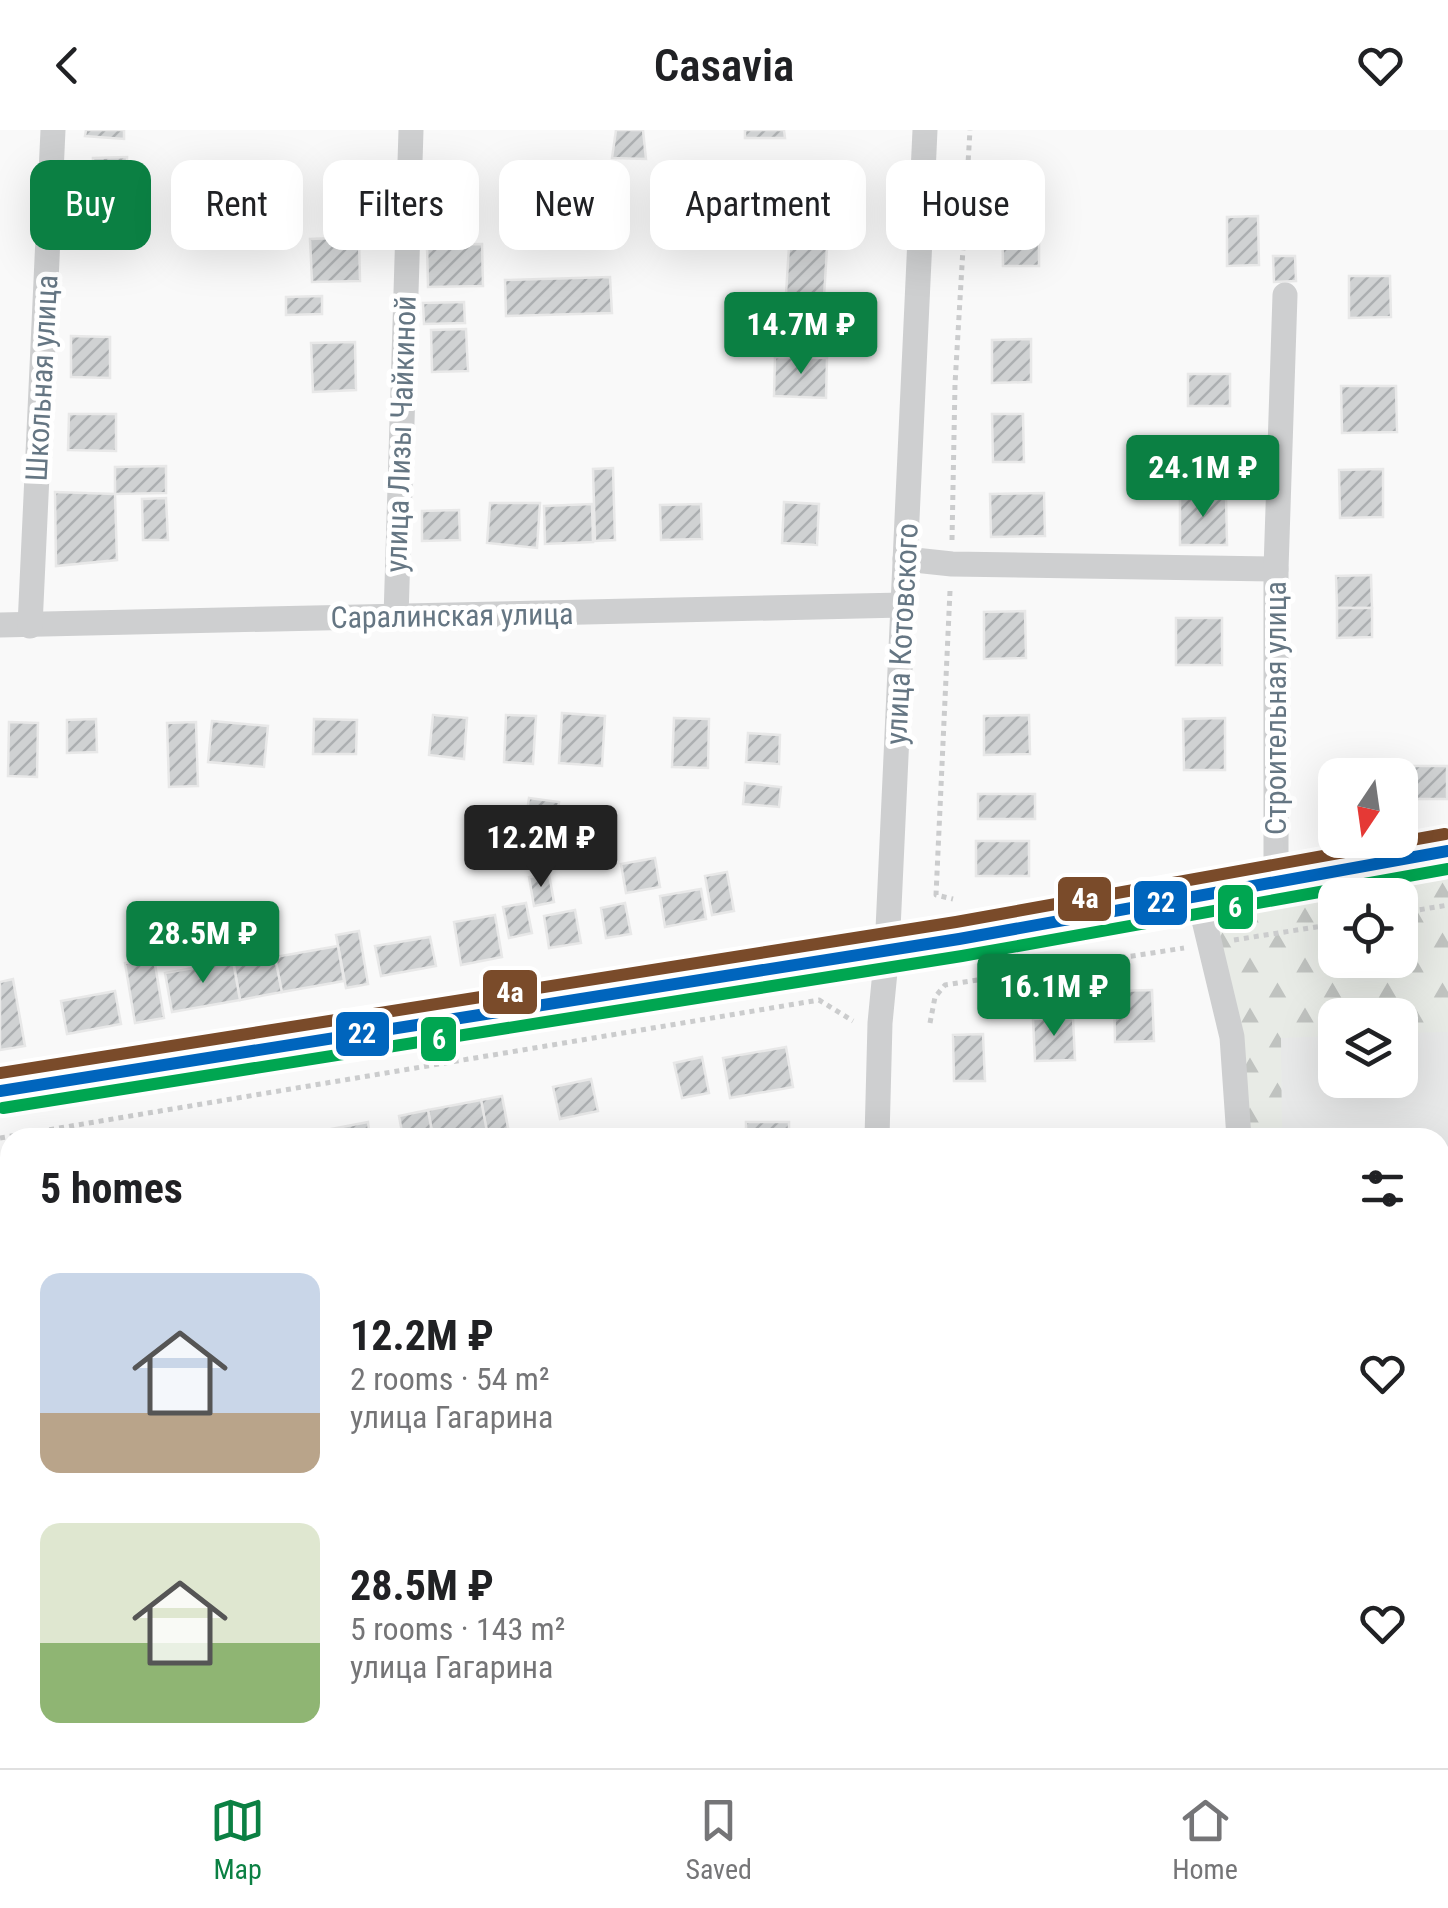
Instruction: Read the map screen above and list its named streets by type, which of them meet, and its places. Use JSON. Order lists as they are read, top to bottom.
{
  "streets": {
    "street": [
      "Школьная улица",
      "улица Лизы Чайкиной",
      "Саралинская улица",
      "улица Котовского",
      "Строительная улица"
    ]
  },
  "crossings": [
    ["Школьная улица", "Саралинская улица"],
    ["улица Лизы Чайкиной", "Саралинская улица"],
    ["Саралинская улица", "улица Котовского"]
  ],
  "lines": ["transit line 4а", "transit line 22", "transit line 6"],
  "north": "bottom",
  "page": {
    "header": "Casavia",
    "chip": [
      "Buy",
      "Rent",
      "Filters",
      "New",
      "Apartment",
      "House"
    ],
    "price": [
      "14.7M ₽",
      "24.1M ₽",
      "12.2M ₽",
      "28.5M ₽",
      "16.1M ₽"
    ],
    "heading": "5 homes",
    "list": [
      {
        "name": "12.2M ₽",
        "note": "2 rooms · 54 m² · улица Гагарина"
      },
      {
        "name": "28.5M ₽",
        "note": "5 rooms · 143 m² · улица Гагарина"
      }
    ],
    "tabs": ["Map", "Saved", "Home"]
  }
}
